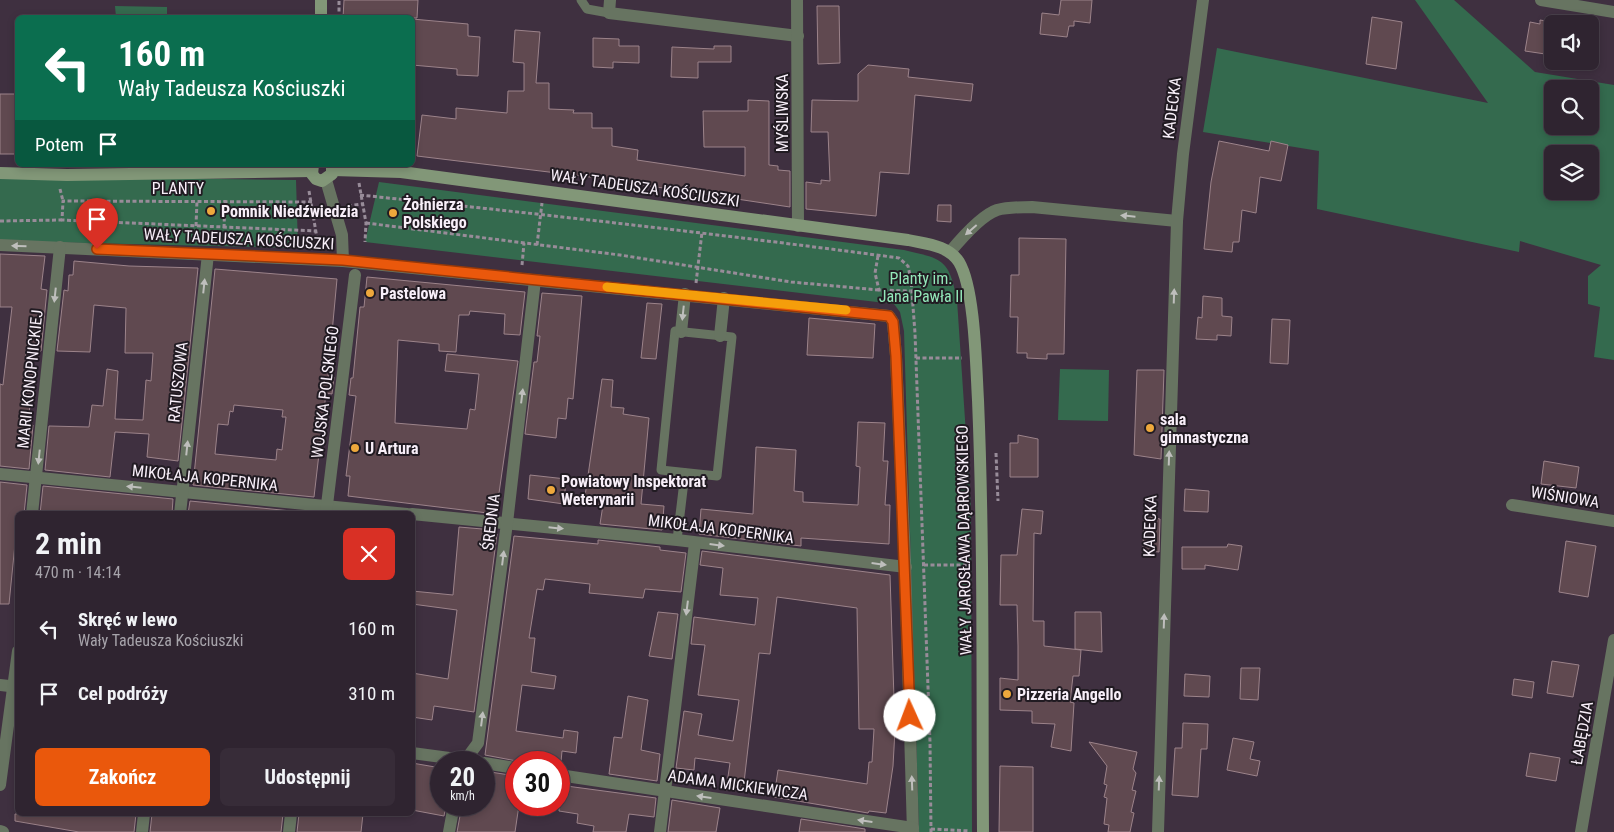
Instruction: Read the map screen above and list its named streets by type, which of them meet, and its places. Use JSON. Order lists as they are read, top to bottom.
{
  "streets": {
    "street": [
      "KADECKA",
      "MYŚLIWSKA",
      "WAŁY TADEUSZA KOŚCIUSZKI",
      "MARII KONOPNICKIEJ",
      "RATUSZOWA",
      "WOJSKA POLSKIEGO",
      "MIKOŁAJA KOPERNIKA",
      "WIŚNIOWA",
      "ŚREDNIA",
      "WAŁY JAROSŁAWA DĄBROWSKIEGO",
      "ŁABĘDZIA",
      "ADAMA MICKIEWICZA"
    ],
    "path": ["PLANTY"]
  },
  "crossings": [
    ["MYŚLIWSKA", "WAŁY TADEUSZA KOŚCIUSZKI"],
    ["WAŁY TADEUSZA KOŚCIUSZKI", "MARII KONOPNICKIEJ"],
    ["WAŁY TADEUSZA KOŚCIUSZKI", "RATUSZOWA"],
    ["WAŁY TADEUSZA KOŚCIUSZKI", "MIKOŁAJA KOPERNIKA"],
    ["WAŁY TADEUSZA KOŚCIUSZKI", "ŚREDNIA"],
    ["WAŁY TADEUSZA KOŚCIUSZKI", "WAŁY JAROSŁAWA DĄBROWSKIEGO"],
    ["MARII KONOPNICKIEJ", "MIKOŁAJA KOPERNIKA"],
    ["RATUSZOWA", "MIKOŁAJA KOPERNIKA"],
    ["WOJSKA POLSKIEGO", "MIKOŁAJA KOPERNIKA"],
    ["MIKOŁAJA KOPERNIKA", "ŚREDNIA"]
  ],
  "one_way": [
    "KADECKA",
    "MARII KONOPNICKIEJ",
    "RATUSZOWA",
    "ŚREDNIA",
    "ADAMA MICKIEWICZA"
  ],
  "parks": ["Planty im. Jana Pawła II"],
  "places": [
    "Pomnik Niedźwiedzia",
    "Żołnierza Polskiego",
    "Pastelowa",
    "sala gimnastyczna",
    "U Artura",
    "Powiatowy Inspektorat Weterynarii",
    "Pizzeria Angello"
  ],
  "page": {
    "turn": ["160 m", "Wały Tadeusza Kościuszki"],
    "then": "Potem",
    "heading": ["2 min", "470 m · 14:14"],
    "list": [
      {
        "name": "Skręć w lewo",
        "note": "Wały Tadeusza Kościuszki",
        "value": "160 m"
      },
      {
        "name": "Cel podróży",
        "value": "310 m"
      }
    ],
    "buttons": ["Zakończ", "Udostępnij"],
    "speed": "20 km/h",
    "limit": "30"
  }
}
